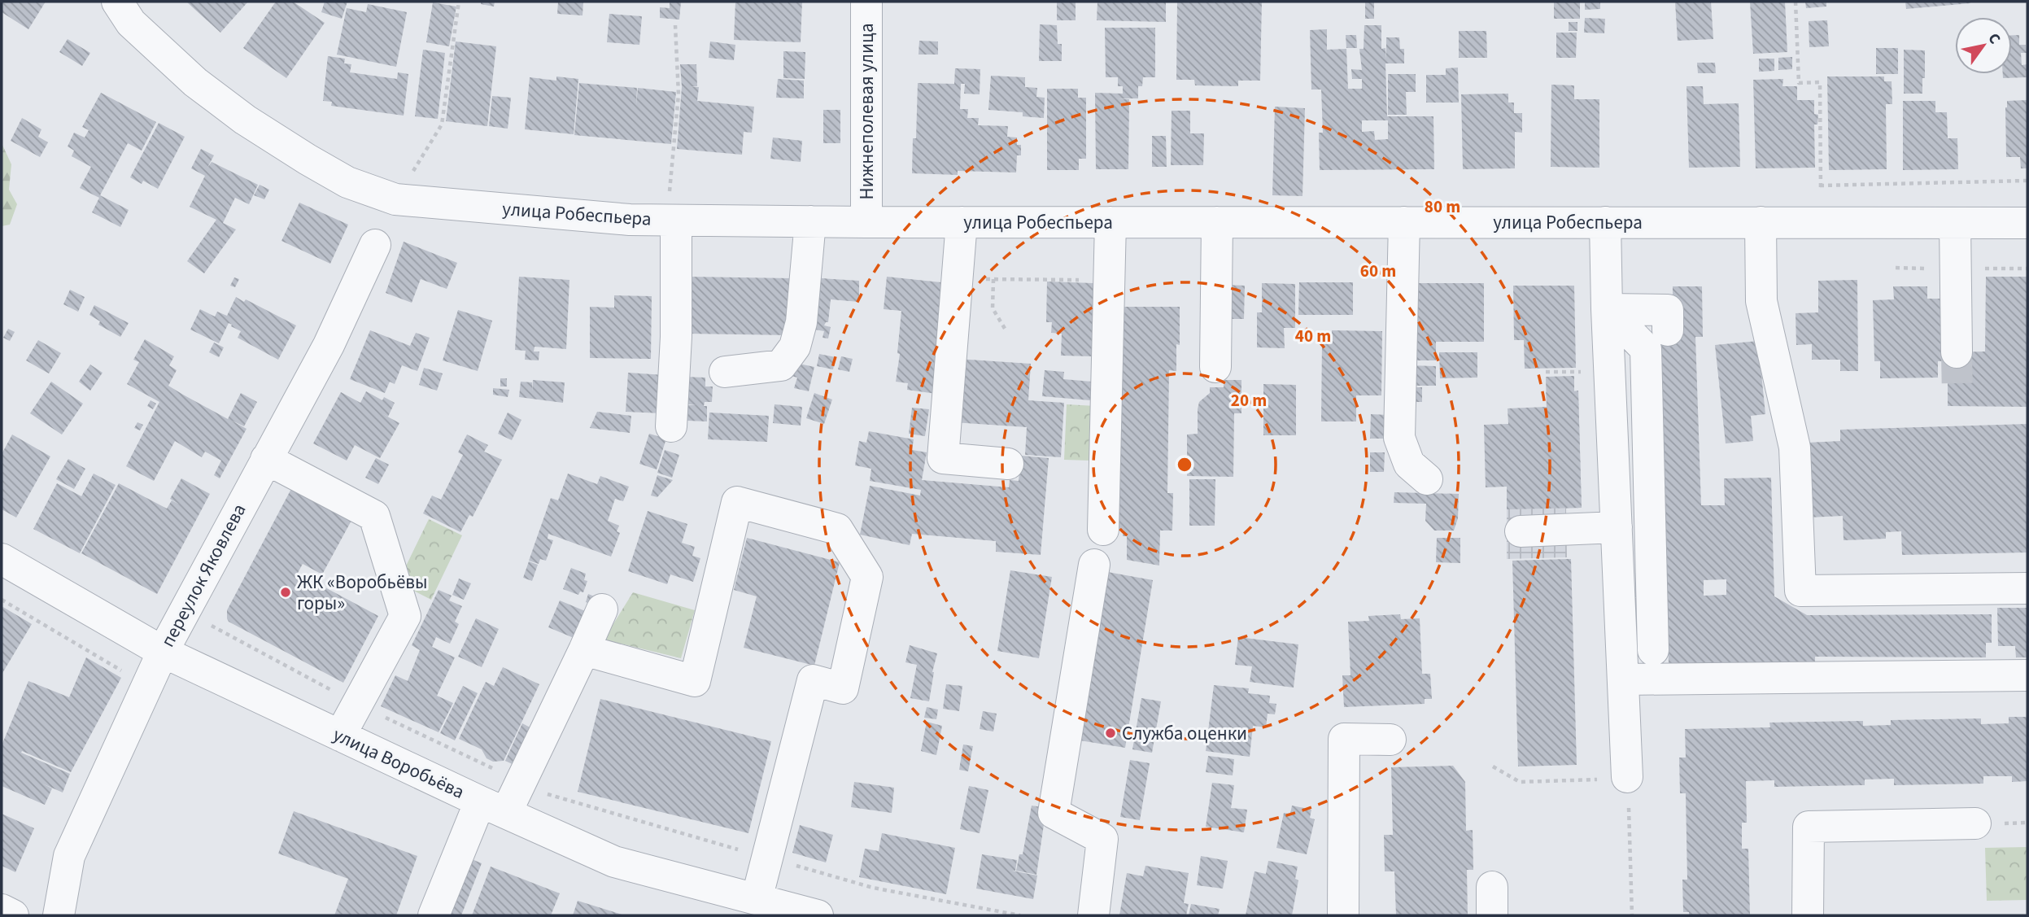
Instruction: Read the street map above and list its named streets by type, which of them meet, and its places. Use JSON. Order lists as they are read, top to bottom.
{
  "streets": {
    "street": [
      "Нижнеполевая улица",
      "улица Робеспьера",
      "переулок Яковлева",
      "улица Воробьёва"
    ]
  },
  "crossings": [
    ["Нижнеполевая улица", "улица Робеспьера"],
    ["переулок Яковлева", "улица Воробьёва"]
  ],
  "places": ["ЖК «Воробьёвы горы»", "Служба оценки"],
  "north": "top right",
  "rings": [
    "80 m",
    "60 m",
    "40 m",
    "20 m"
  ]
}
